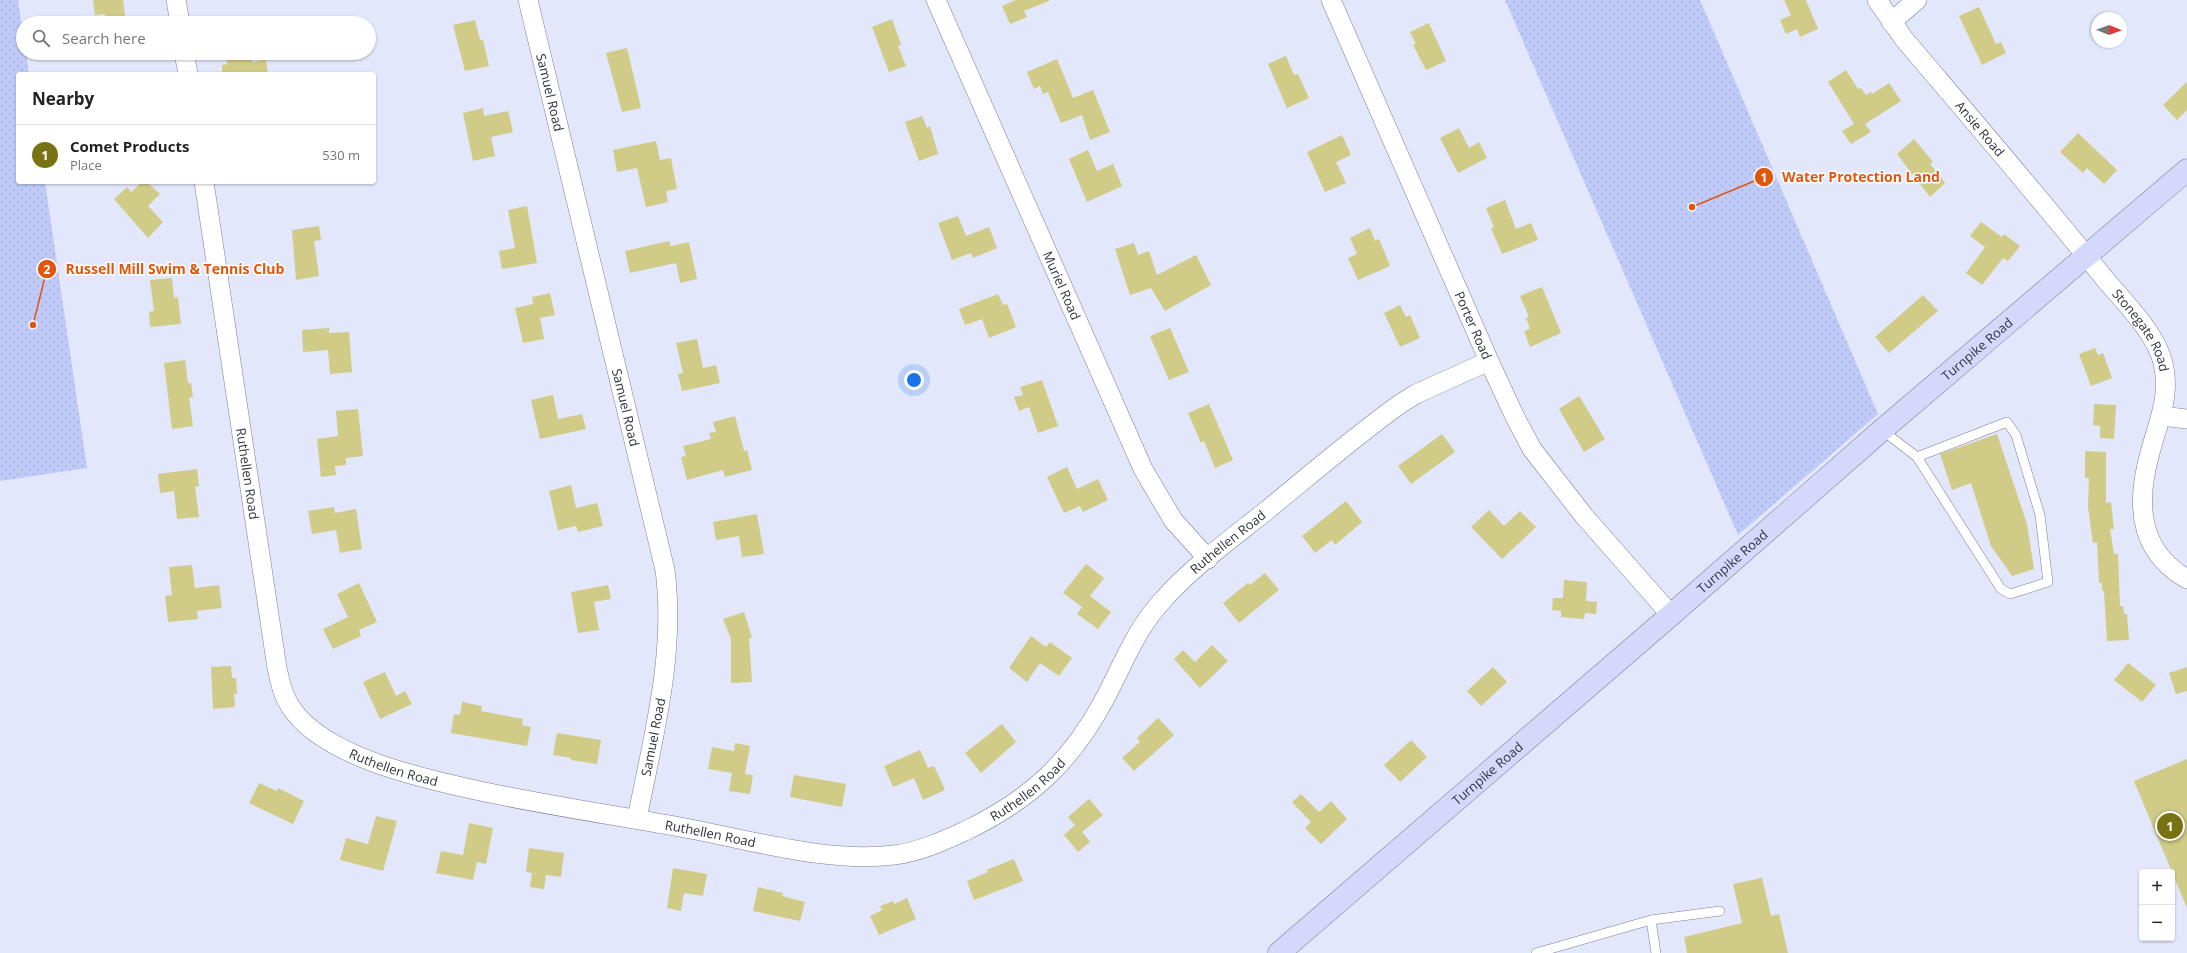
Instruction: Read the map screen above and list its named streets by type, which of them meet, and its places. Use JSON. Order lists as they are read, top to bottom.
{
  "streets": {
    "main road": ["Turnpike Road"],
    "street": [
      "Samuel Road",
      "Ansie Road",
      "Muriel Road",
      "Porter Road",
      "Stonegate Road",
      "Ruthellen Road"
    ]
  },
  "crossings": [
    ["Samuel Road", "Ruthellen Road"],
    ["Ansie Road", "Stonegate Road"],
    ["Ansie Road", "Turnpike Road"],
    ["Muriel Road", "Ruthellen Road"],
    ["Porter Road", "Turnpike Road"],
    ["Porter Road", "Ruthellen Road"],
    ["Stonegate Road", "Turnpike Road"]
  ],
  "places": ["Water Protection Land", "Russell Mill Swim & Tennis Club"],
  "north": "right",
  "page": {
    "search": "Search here",
    "heading": "Nearby",
    "list": [
      {
        "mark": "1",
        "name": "Comet Products",
        "note": "Place",
        "value": "530 m"
      }
    ],
    "pins": "1",
    "map_buttons": ["+", "−"]
  }
}
